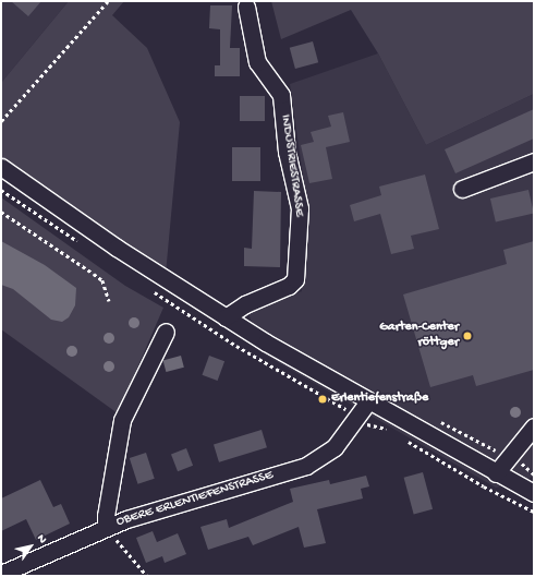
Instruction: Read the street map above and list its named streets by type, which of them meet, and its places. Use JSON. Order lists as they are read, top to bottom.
{
  "streets": {
    "street": ["INDUSTRIESTRASSE", "OBERE ERLENTIEFENSTRASSE"]
  },
  "places": ["Garten-Center röttger", "Erlentiefenstraße"],
  "north": "top right"
}
